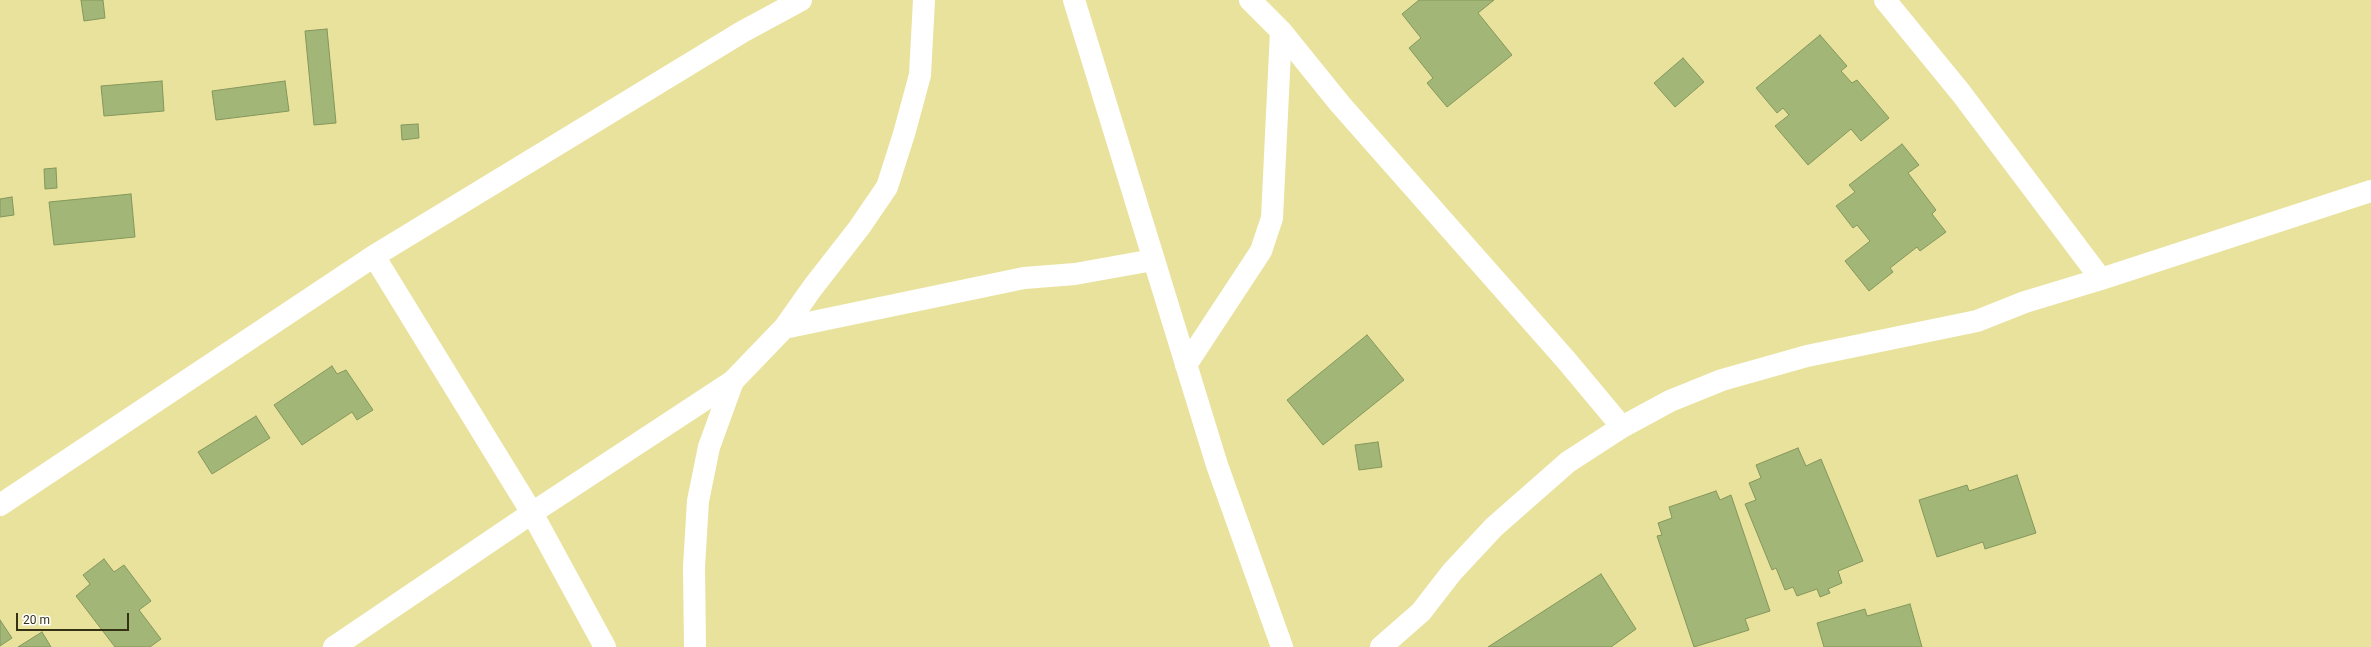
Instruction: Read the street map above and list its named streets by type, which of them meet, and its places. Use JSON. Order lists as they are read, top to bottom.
{
  "scale_bar": "20 m"
}
